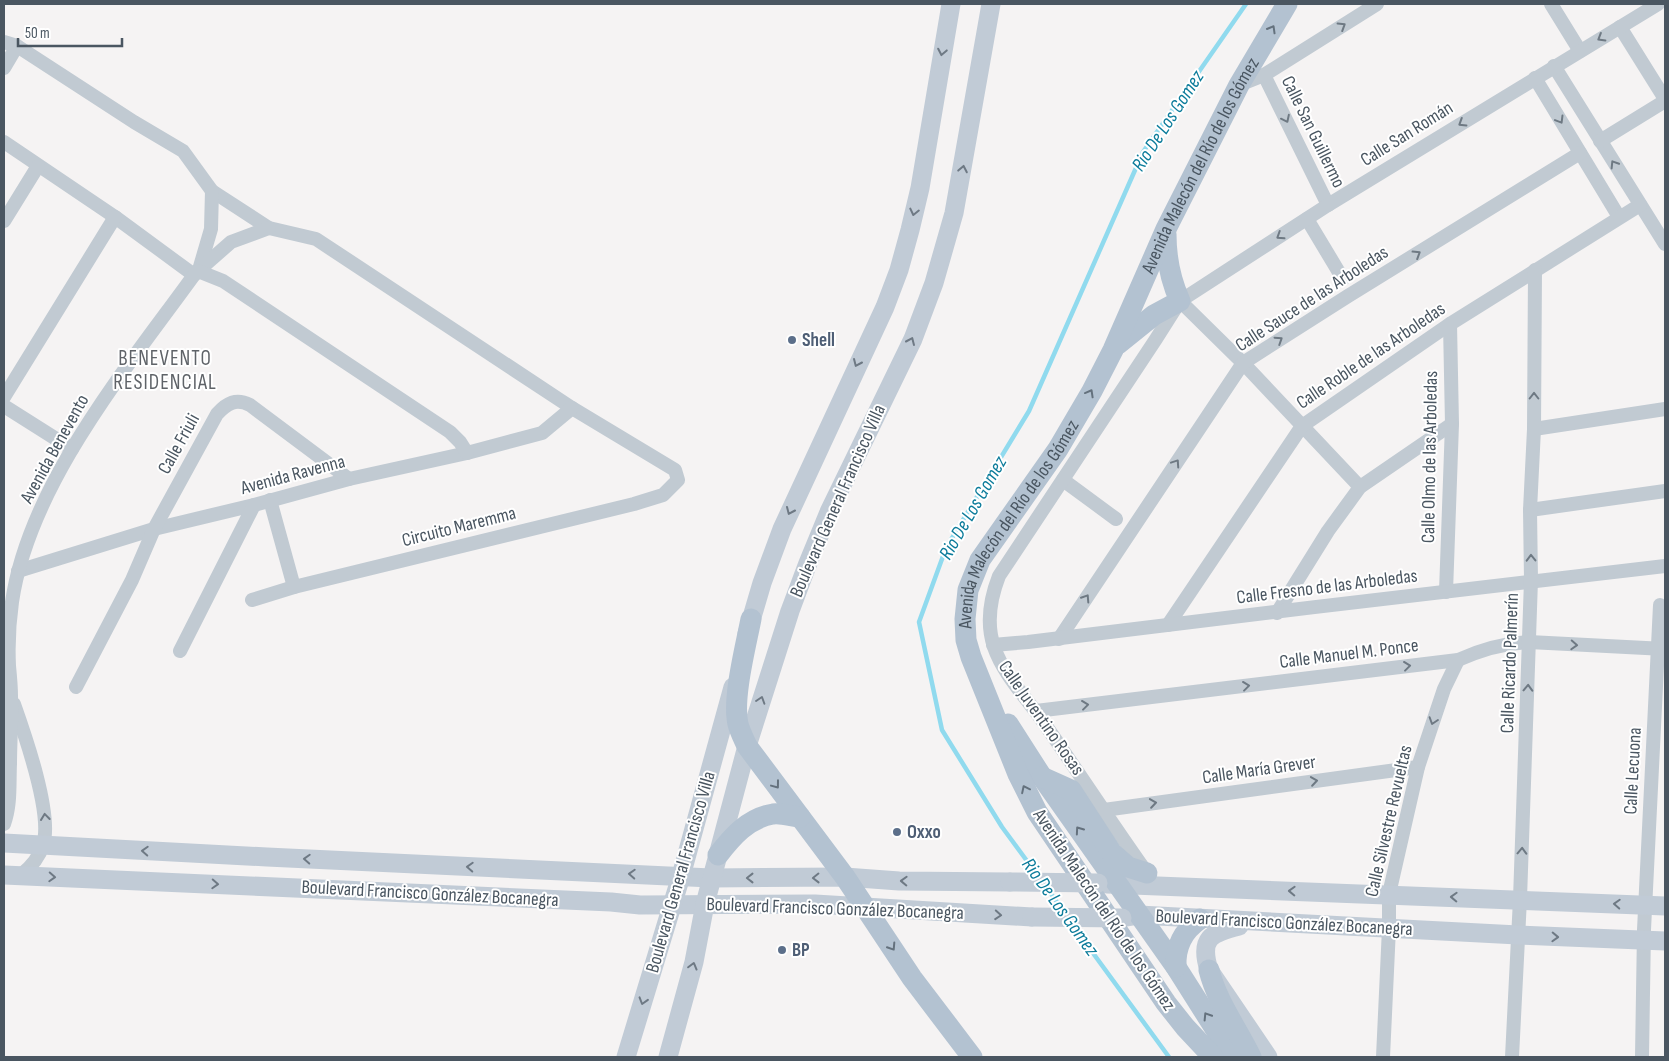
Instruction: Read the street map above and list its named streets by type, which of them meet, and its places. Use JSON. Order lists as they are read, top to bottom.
{
  "streets": {
    "main road": ["Avenida Malecón del Río de los Gómez", "Boulevard General Francisco Villa", "Boulevard Francisco González Bocanegra"],
    "street": [
      "Calle San Guillermo",
      "Calle San Román",
      "Calle Sauce de las Arboledas",
      "Calle Roble de las Arboledas",
      "Calle Friuli",
      "Avenida Benevento",
      "Calle Olmo de las Arboledas",
      "Avenida Ravenna",
      "Circuito Maremma",
      "Calle Fresno de las Arboledas",
      "Calle Manuel M. Ponce",
      "Calle Ricardo Palmerín",
      "Calle Juventino Rosas",
      "Calle María Grever",
      "Calle Lecuona",
      "Calle Silvestre Revueltas"
    ]
  },
  "crossings": [
    ["Calle San Guillermo", "Calle San Román"],
    ["Calle San Román", "Calle Juventino Rosas"],
    ["Calle Sauce de las Arboledas", "Calle Fresno de las Arboledas"],
    ["Calle Roble de las Arboledas", "Calle Olmo de las Arboledas"],
    ["Calle Roble de las Arboledas", "Calle Fresno de las Arboledas"],
    ["Calle Roble de las Arboledas", "Calle Ricardo Palmerín"],
    ["Calle Friuli", "Avenida Ravenna"],
    ["Avenida Benevento", "Avenida Ravenna"],
    ["Avenida Benevento", "Boulevard Francisco González Bocanegra"],
    ["Calle Olmo de las Arboledas", "Calle Fresno de las Arboledas"],
    ["Avenida Ravenna", "Circuito Maremma"],
    ["Boulevard General Francisco Villa", "Boulevard Francisco González Bocanegra"],
    ["Calle Fresno de las Arboledas", "Calle Ricardo Palmerín"],
    ["Calle Fresno de las Arboledas", "Calle Juventino Rosas"],
    ["Calle Manuel M. Ponce", "Calle Ricardo Palmerín"],
    ["Calle Manuel M. Ponce", "Calle Juventino Rosas"],
    ["Calle Manuel M. Ponce", "Calle Lecuona"],
    ["Calle Manuel M. Ponce", "Calle Silvestre Revueltas"],
    ["Calle Ricardo Palmerín", "Boulevard Francisco González Bocanegra"],
    ["Calle Juventino Rosas", "Calle María Grever"],
    ["Calle Juventino Rosas", "Boulevard Francisco González Bocanegra"],
    ["Calle María Grever", "Calle Silvestre Revueltas"],
    ["Calle Lecuona", "Boulevard Francisco González Bocanegra"],
    ["Calle Silvestre Revueltas", "Boulevard Francisco González Bocanegra"]
  ],
  "one_way": [
    "Calle San Guillermo",
    "Calle San Román",
    "Avenida Malecón del Río de los Gómez",
    "Calle Sauce de las Arboledas",
    "Calle Manuel M. Ponce",
    "Calle Ricardo Palmerín",
    "Calle María Grever"
  ],
  "districts": ["BENEVENTO RESIDENCIAL"],
  "water": ["Rio De Los Gomez"],
  "places": ["Shell", "Oxxo", "BP"],
  "scale_bar": "50 m"
}
